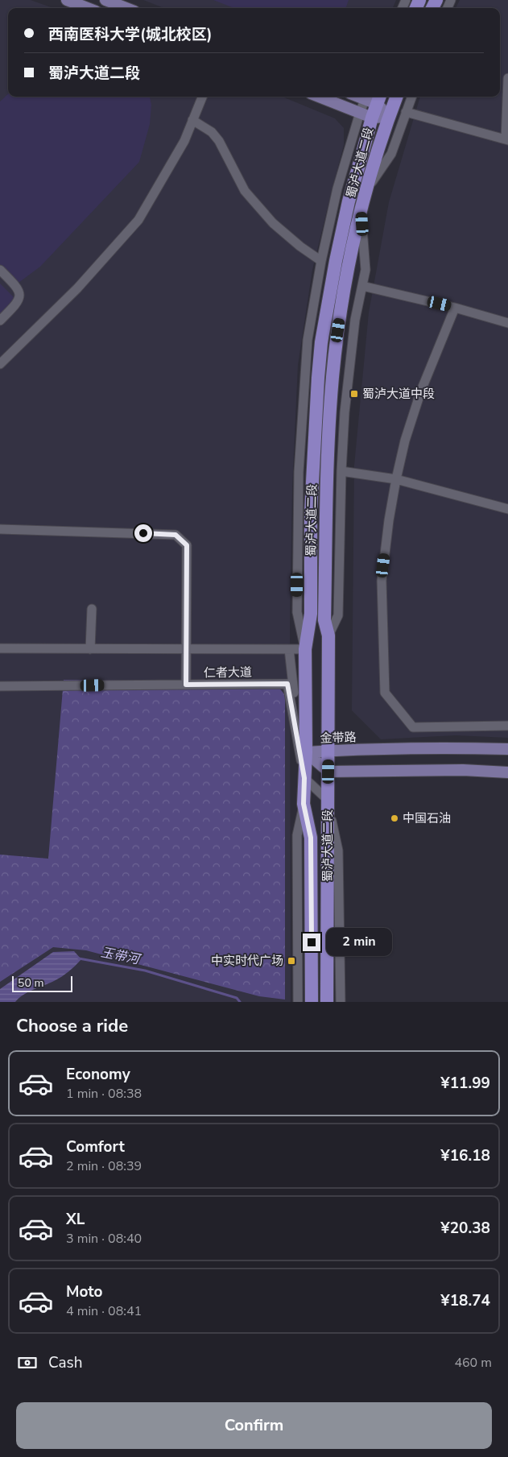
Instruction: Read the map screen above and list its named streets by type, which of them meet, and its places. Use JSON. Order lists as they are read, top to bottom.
{
  "streets": {
    "highway": ["蜀泸大道二段"],
    "main road": ["金带路"],
    "street": ["仁者大道"]
  },
  "crossings": [
    ["蜀泸大道二段", "仁者大道"],
    ["蜀泸大道二段", "金带路"]
  ],
  "water": ["玉带河"],
  "places": {
    "transit": ["蜀泸大道中段", "中实时代广场"],
    "other": ["中国石油"]
  },
  "scale_bar": "50 m",
  "page": {
    "banner": ["西南医科大学(城北校区)", "蜀泸大道二段"],
    "bubble": "2 min",
    "scale": "50 m",
    "heading": "Choose a ride",
    "list": [
      {
        "name": "Economy",
        "note": "1 min · 08:38",
        "value": "¥11.99"
      },
      {
        "name": "Comfort",
        "note": "2 min · 08:39",
        "value": "¥16.18"
      },
      {
        "name": "XL",
        "note": "3 min · 08:40",
        "value": "¥20.38"
      },
      {
        "name": "Moto",
        "note": "4 min · 08:41",
        "value": "¥18.74"
      }
    ],
    "pay": ["Cash", "460 m"],
    "buttons": "Confirm"
  }
}
